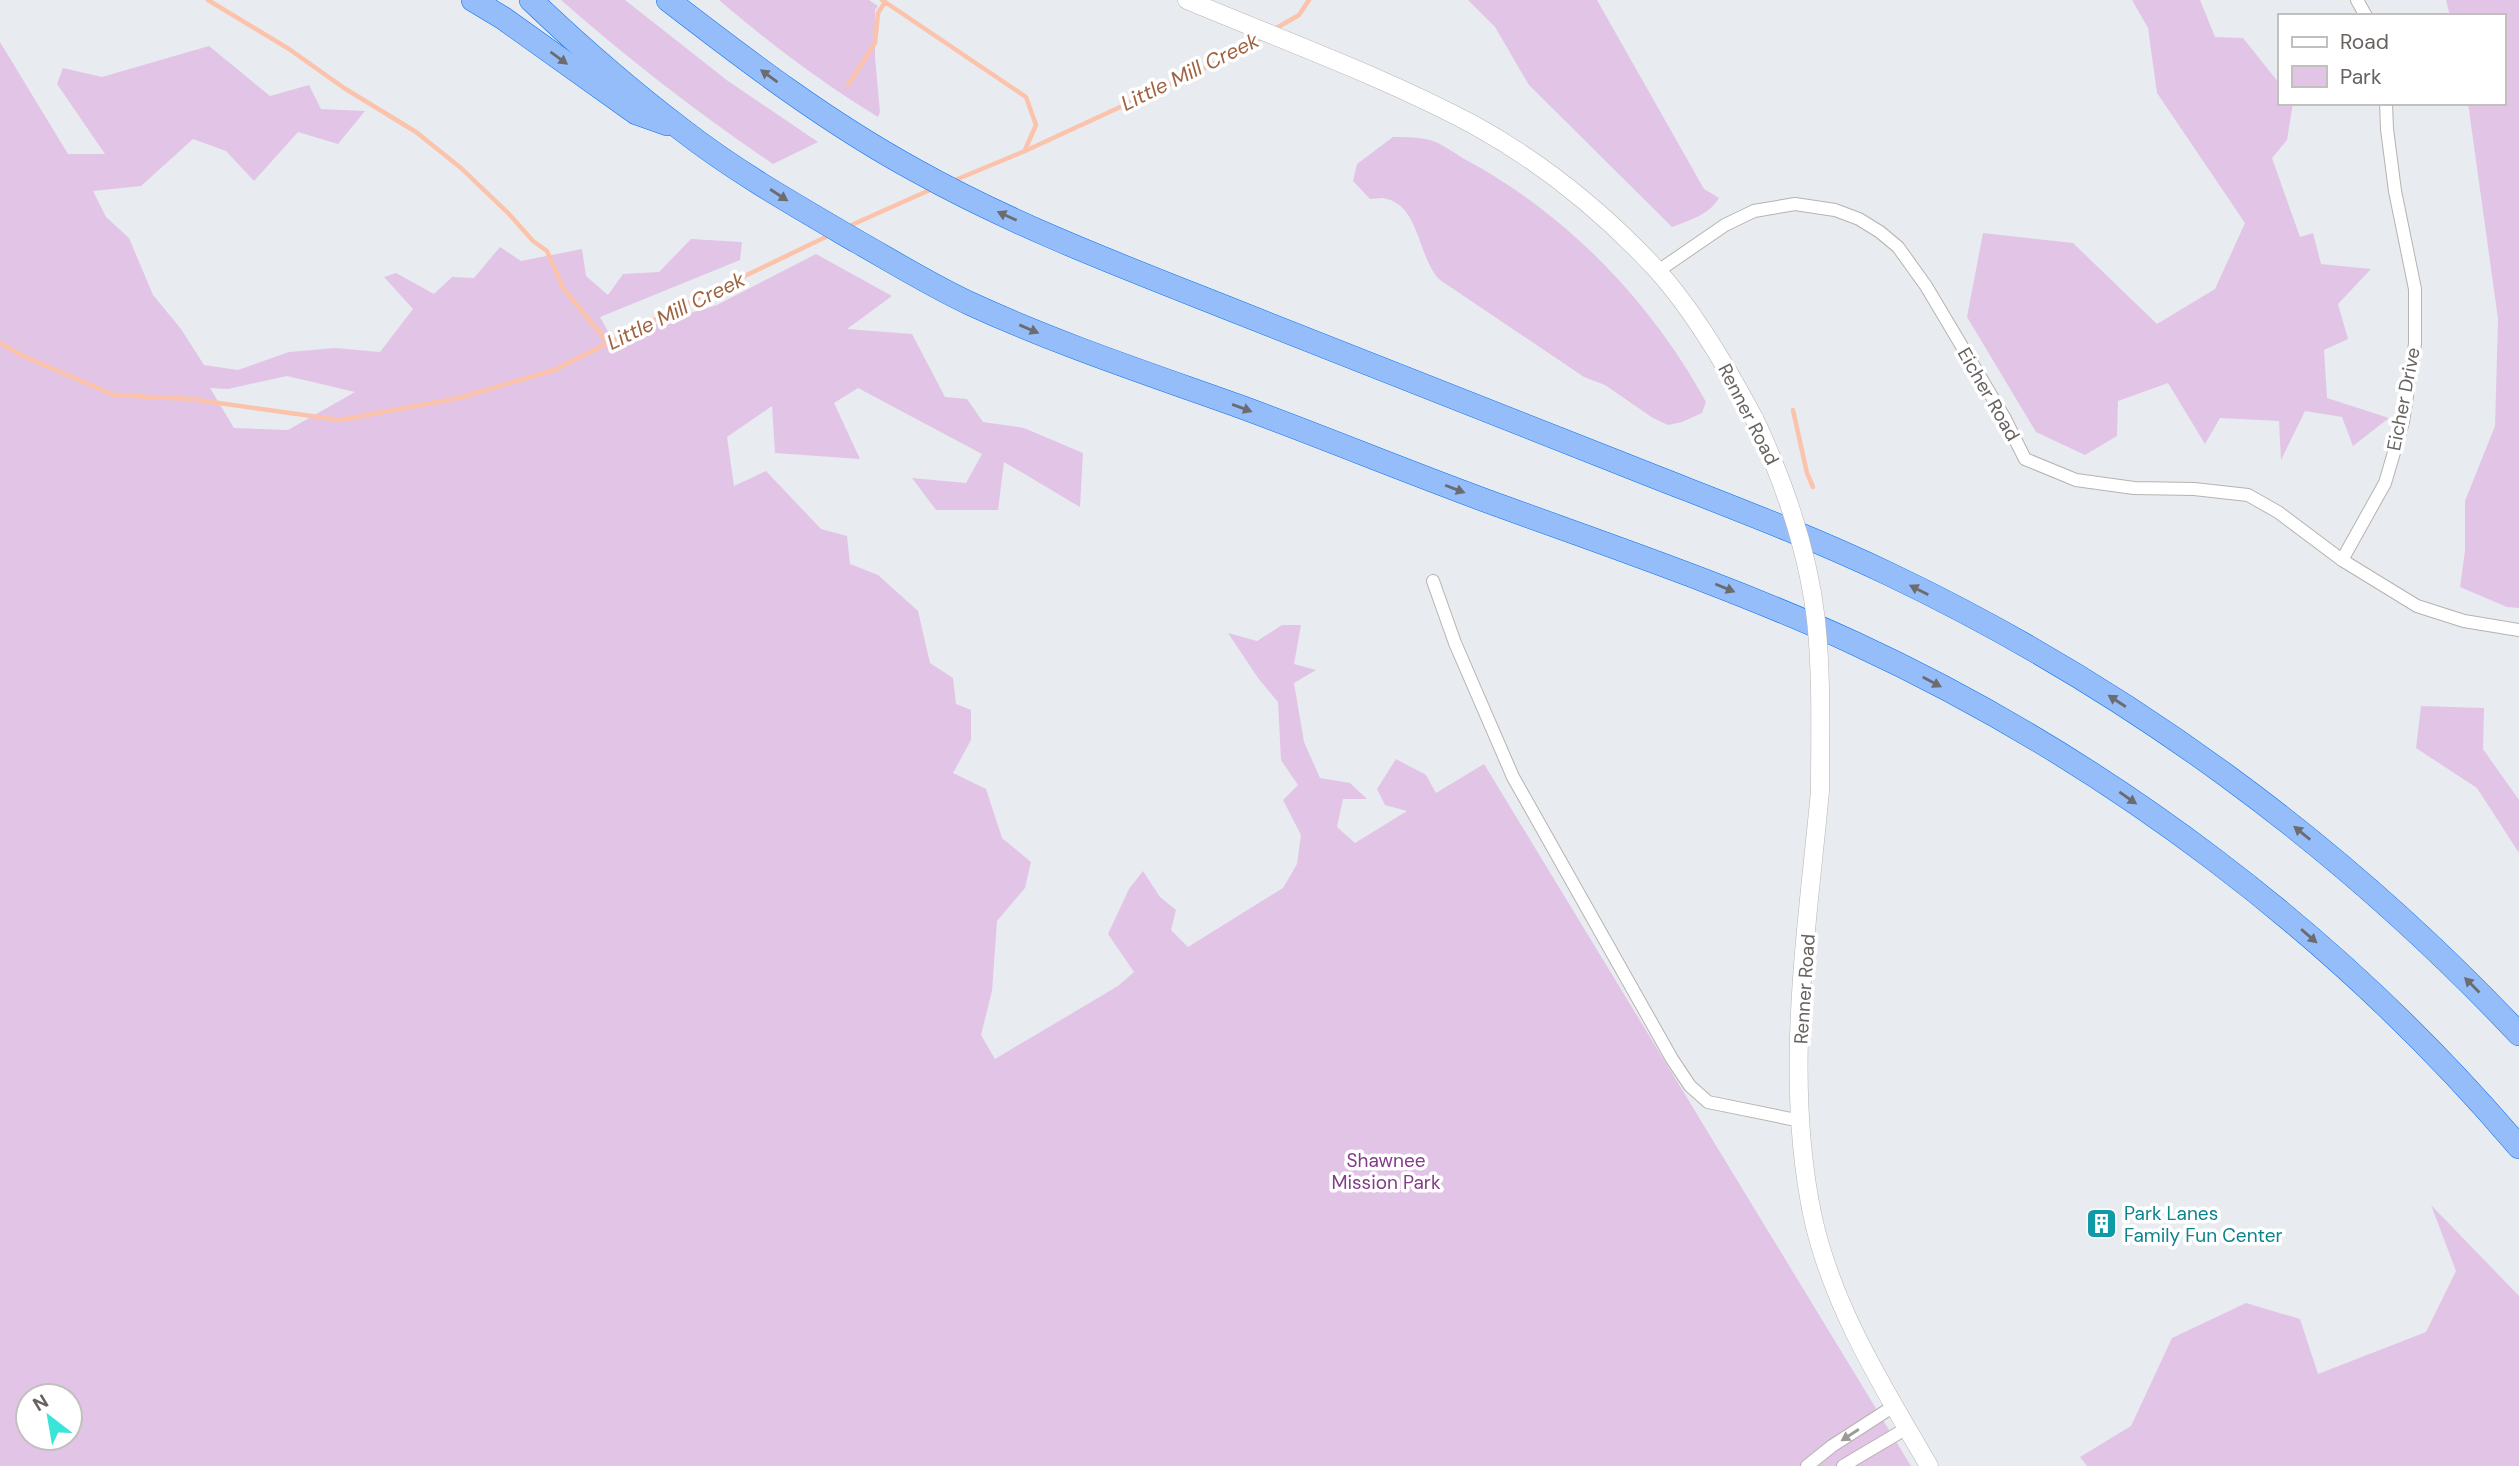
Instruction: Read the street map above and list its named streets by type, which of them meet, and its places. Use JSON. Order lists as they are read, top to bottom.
{
  "streets": {
    "main road": ["Renner Road"],
    "street": ["Eicher Road", "Eicher Drive"]
  },
  "crossings": [
    ["Eicher Road", "Eicher Drive"],
    ["Eicher Road", "Renner Road"]
  ],
  "water": ["Little Mill Creek"],
  "parks": ["Shawnee Mission Park"],
  "places": {
    "building": ["Park Lanes Family Fun Center"]
  },
  "legend": ["Road", "Park"],
  "north": "top left"
}
